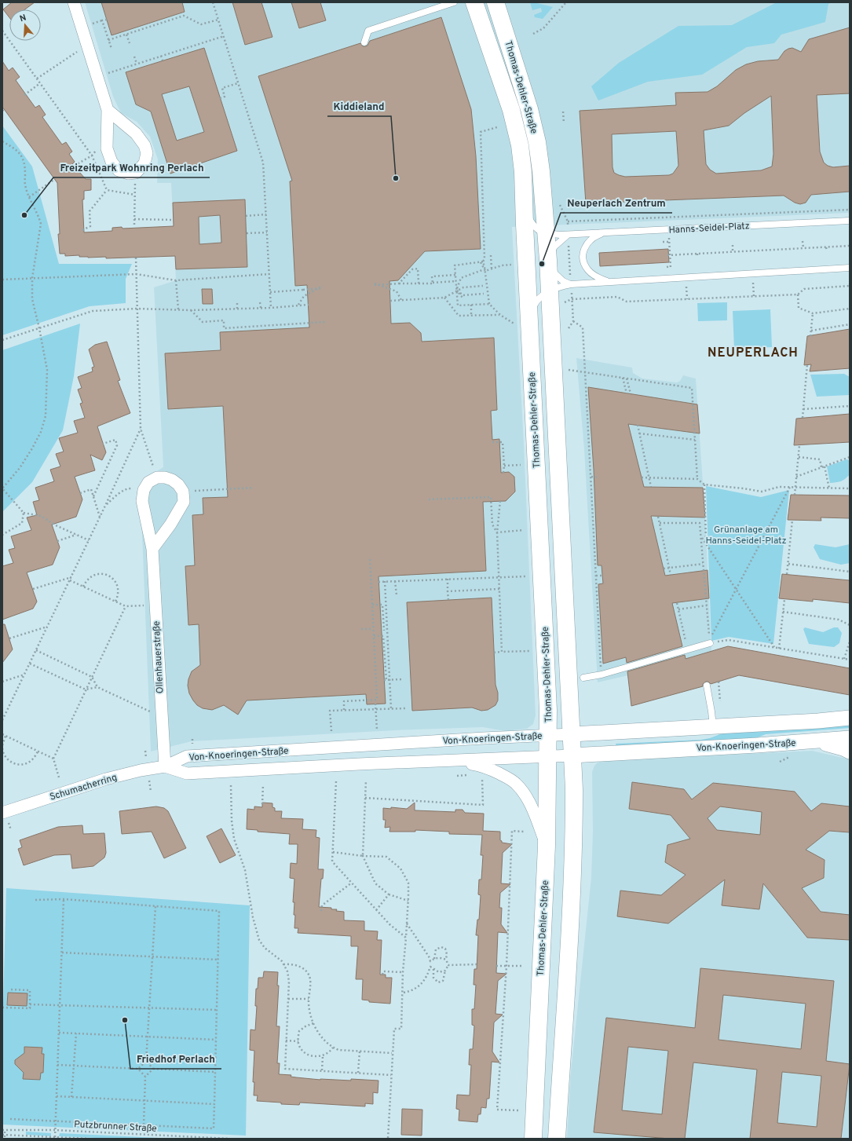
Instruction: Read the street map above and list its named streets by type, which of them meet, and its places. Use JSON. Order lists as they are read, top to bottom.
{
  "streets": {
    "main road": ["Thomas-Dehler-Straße"],
    "street": ["Ollenhauerstraße", "Von-Knoeringen-Straße", "Schumacherring"],
    "lane": ["Hanns-Seidel-Platz"],
    "path": ["Putzbrunner Straße"]
  },
  "crossings": [
    ["Thomas-Dehler-Straße", "Hanns-Seidel-Platz"],
    ["Thomas-Dehler-Straße", "Von-Knoeringen-Straße"],
    ["Ollenhauerstraße", "Von-Knoeringen-Straße"],
    ["Ollenhauerstraße", "Schumacherring"],
    ["Von-Knoeringen-Straße", "Schumacherring"]
  ],
  "districts": ["NEUPERLACH"],
  "parks": ["Grünanlage am Hanns-Seidel-Platz"],
  "places": [
    "Kiddieland",
    "Freizeitpark Wohnring Perlach",
    "Neuperlach Zentrum",
    "Friedhof Perlach"
  ],
  "north": "top"
}
